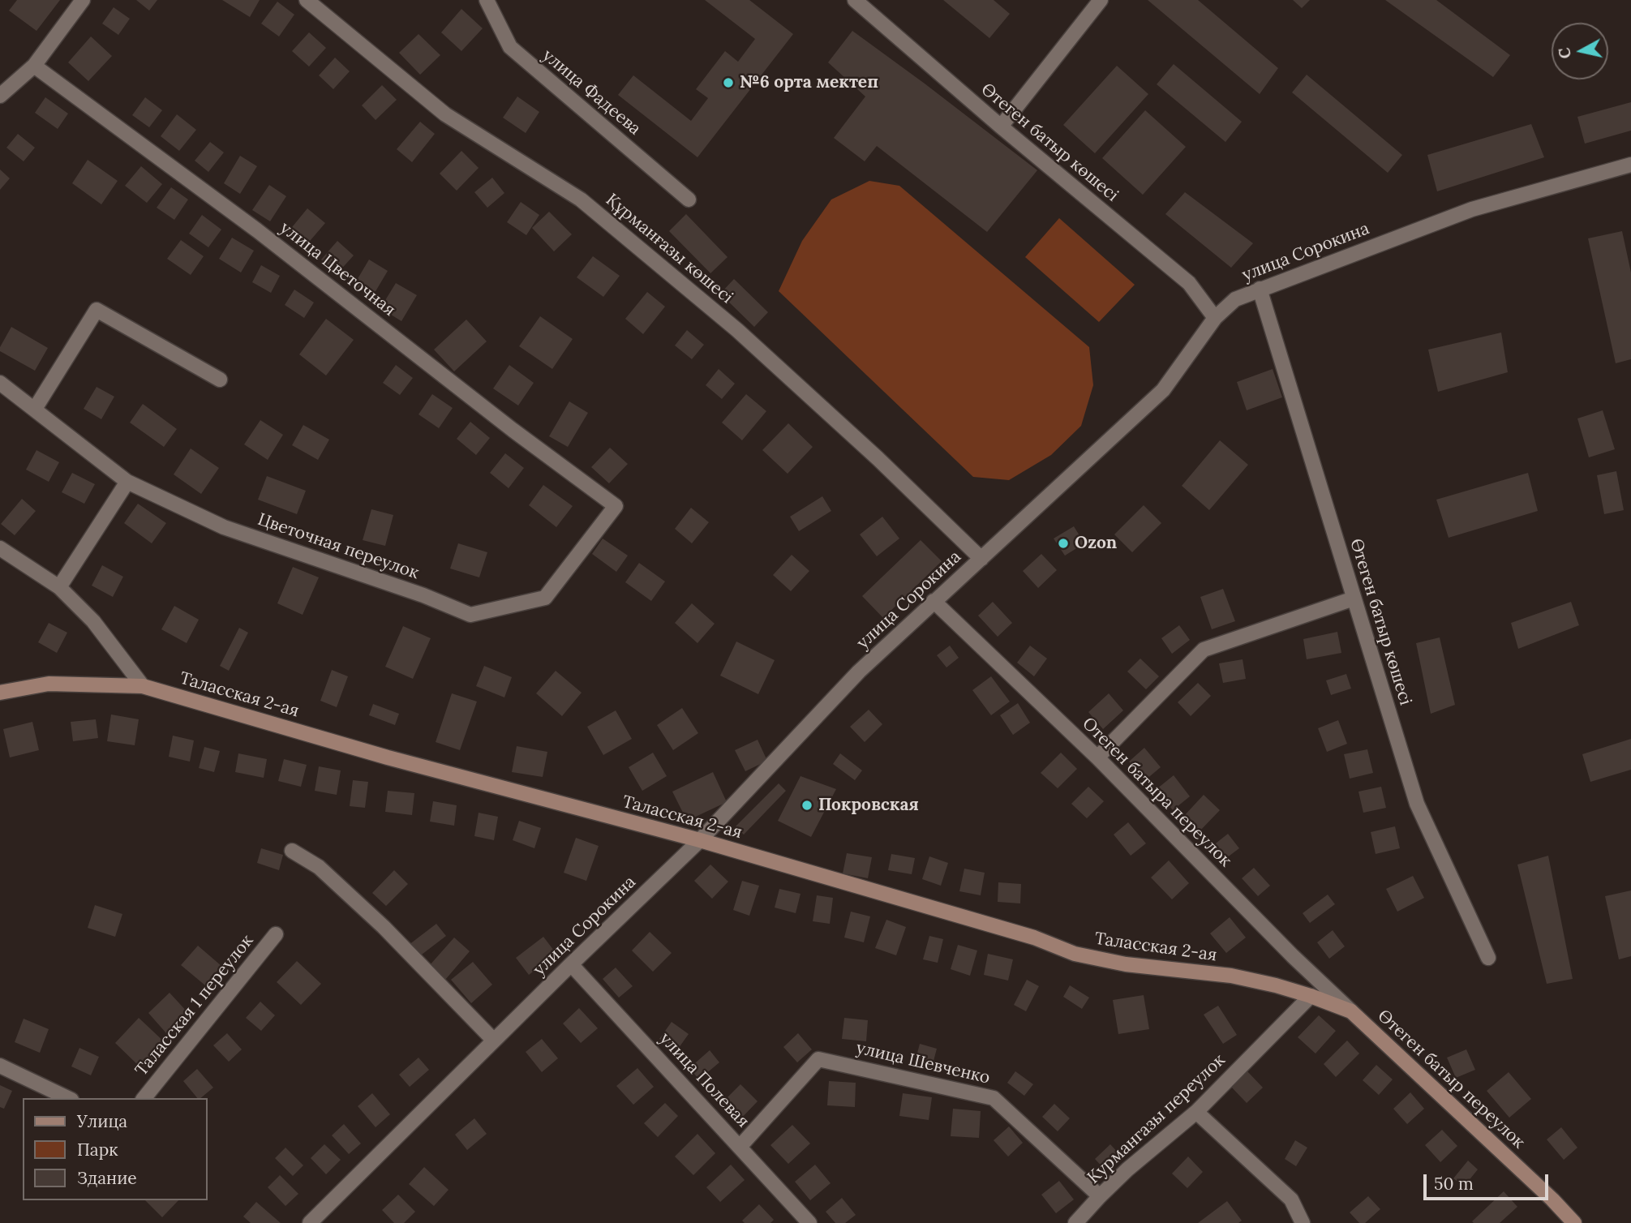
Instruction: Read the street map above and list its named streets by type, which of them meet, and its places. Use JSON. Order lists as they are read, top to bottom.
{
  "streets": {
    "street": [
      "улица Фадеева",
      "Өтеген батыр көшесі",
      "Құрманғазы көшесі",
      "улица Сорокина",
      "улица Цветочная",
      "Цветочная переулок",
      "Таласская 2-ая",
      "Отеген батыра переулок",
      "Таласская 1 переулок",
      "улица Шевченко",
      "Өтеген батыр переулок",
      "улица Полевая",
      "Курмангазы переулок"
    ]
  },
  "crossings": [
    ["Өтеген батыр көшесі", "улица Сорокина"],
    ["Құрманғазы көшесі", "улица Сорокина"],
    ["улица Сорокина", "Таласская 2-ая"],
    ["улица Сорокина", "Отеген батыра переулок"],
    ["улица Сорокина", "улица Полевая"],
    ["улица Цветочная", "Цветочная переулок"],
    ["Таласская 2-ая", "Отеген батыра переулок"],
    ["Таласская 2-ая", "Өтеген батыр переулок"],
    ["Таласская 2-ая", "Курмангазы переулок"],
    ["Отеген батыра переулок", "Өтеген батыр переулок"],
    ["улица Шевченко", "улица Полевая"],
    ["улица Шевченко", "Курмангазы переулок"]
  ],
  "places": ["№6 орта мектеп", "Ozon", "Покровская"],
  "legend": ["Улица", "Парк", "Здание"],
  "scale_bar": "50 m",
  "north": "left"
}
